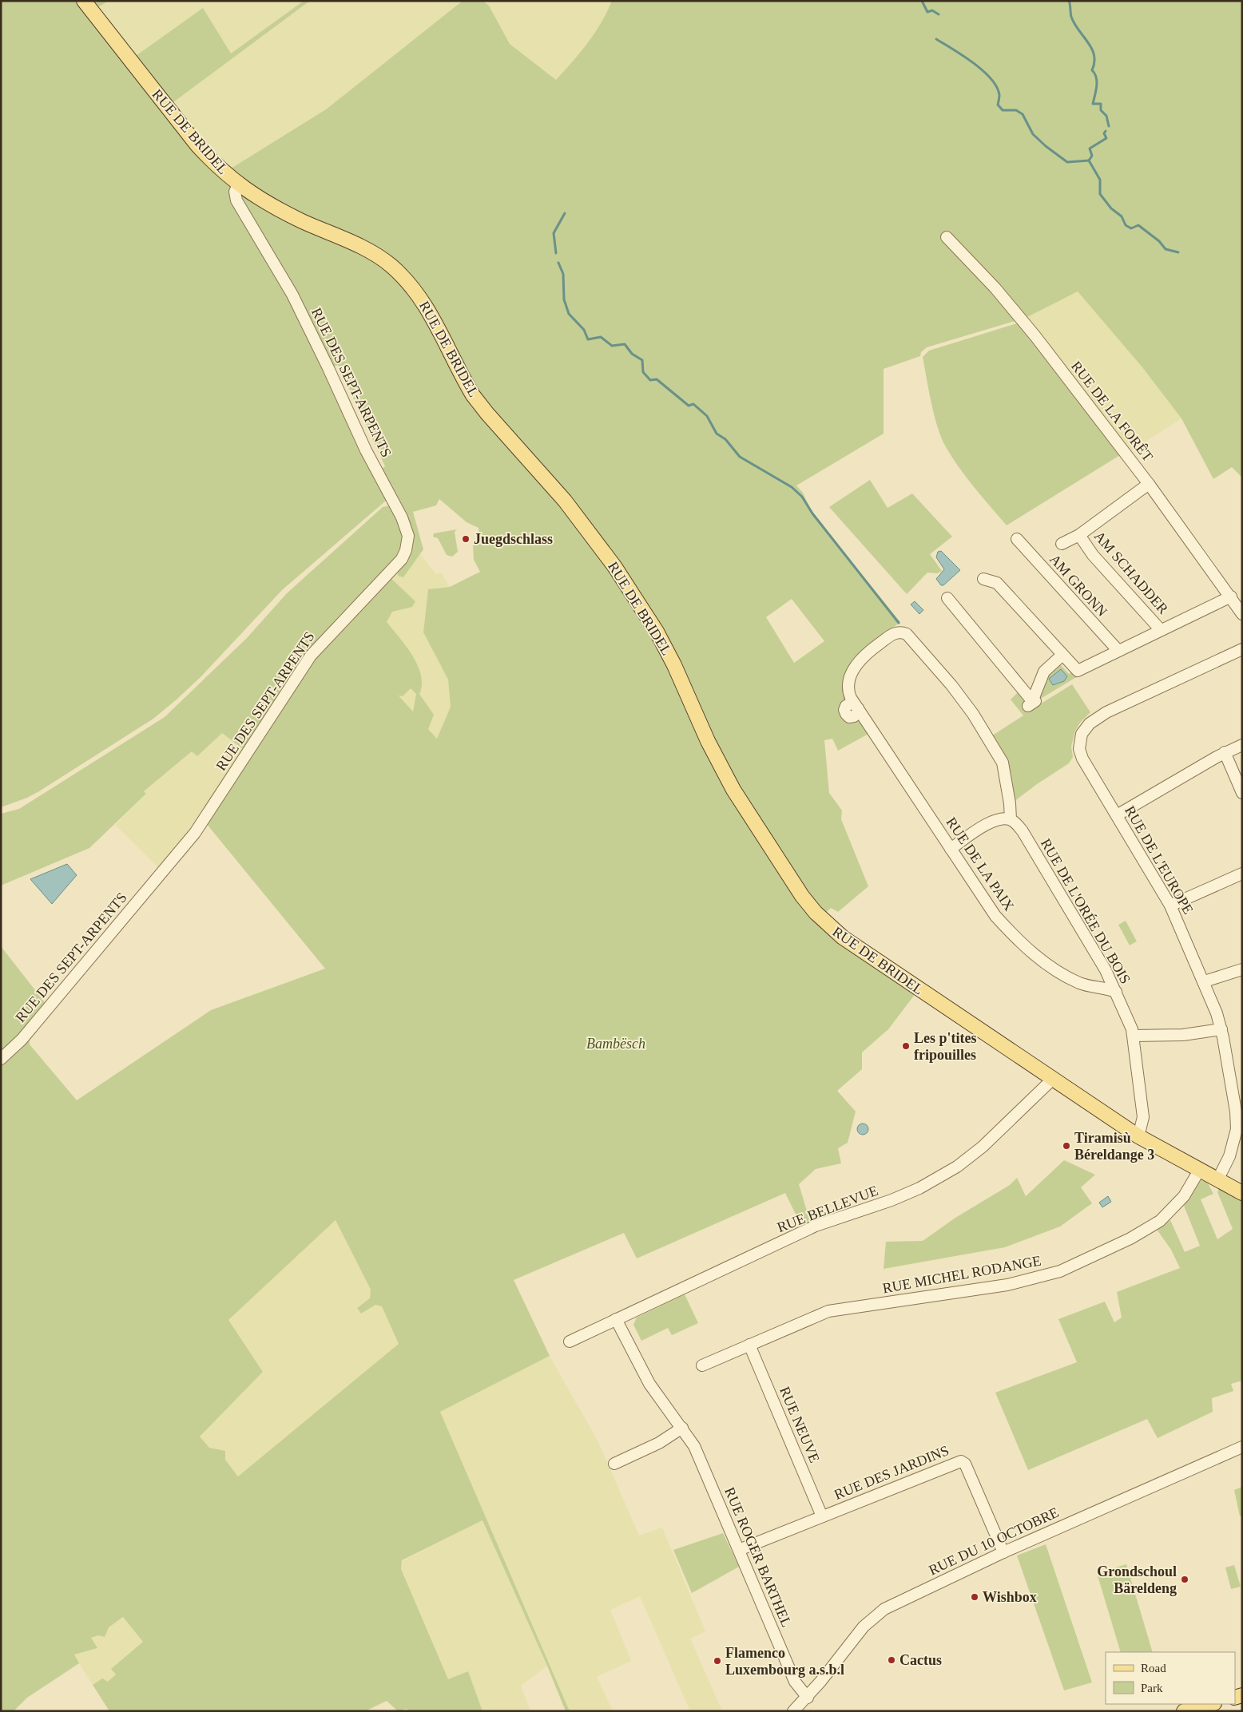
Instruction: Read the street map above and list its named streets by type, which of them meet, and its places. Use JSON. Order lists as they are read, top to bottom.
{
  "streets": {
    "main road": ["RUE DE BRIDEL"],
    "street": [
      "RUE DES SEPT-ARPENTS",
      "RUE DE LA FORÊT",
      "AM SCHADDER",
      "AM GRONN",
      "RUE DE L'EUROPE",
      "RUE DE LA PAIX",
      "RUE DE L'ORÉE DU BOIS",
      "RUE BELLEVUE",
      "RUE MICHEL RODANGE",
      "RUE NEUVE",
      "RUE DES JARDINS",
      "RUE DU 10 OCTOBRE",
      "RUE ROGER BARTHEL"
    ]
  },
  "crossings": [
    ["RUE DE BRIDEL", "RUE DES SEPT-ARPENTS"],
    ["RUE DE BRIDEL", "RUE DE L'EUROPE"],
    ["RUE DE BRIDEL", "RUE DE L'ORÉE DU BOIS"],
    ["RUE DE BRIDEL", "RUE BELLEVUE"],
    ["RUE DE BRIDEL", "RUE MICHEL RODANGE"],
    ["RUE DE LA FORÊT", "AM SCHADDER"],
    ["RUE DE LA PAIX", "RUE DE L'ORÉE DU BOIS"],
    ["RUE BELLEVUE", "RUE ROGER BARTHEL"],
    ["RUE MICHEL RODANGE", "RUE NEUVE"],
    ["RUE NEUVE", "RUE DES JARDINS"],
    ["RUE DES JARDINS", "RUE DU 10 OCTOBRE"],
    ["RUE DES JARDINS", "RUE ROGER BARTHEL"],
    ["RUE DU 10 OCTOBRE", "RUE ROGER BARTHEL"]
  ],
  "parks": ["Bambësch"],
  "places": [
    "Juegdschlass",
    "Les p'tites fripouilles",
    "Tiramisù Béreldange 3",
    "Grondschoul Bäreldeng",
    "Wishbox",
    "Cactus",
    "Flamenco Luxembourg a.s.b.l"
  ],
  "legend": ["Road", "Park"]
}
